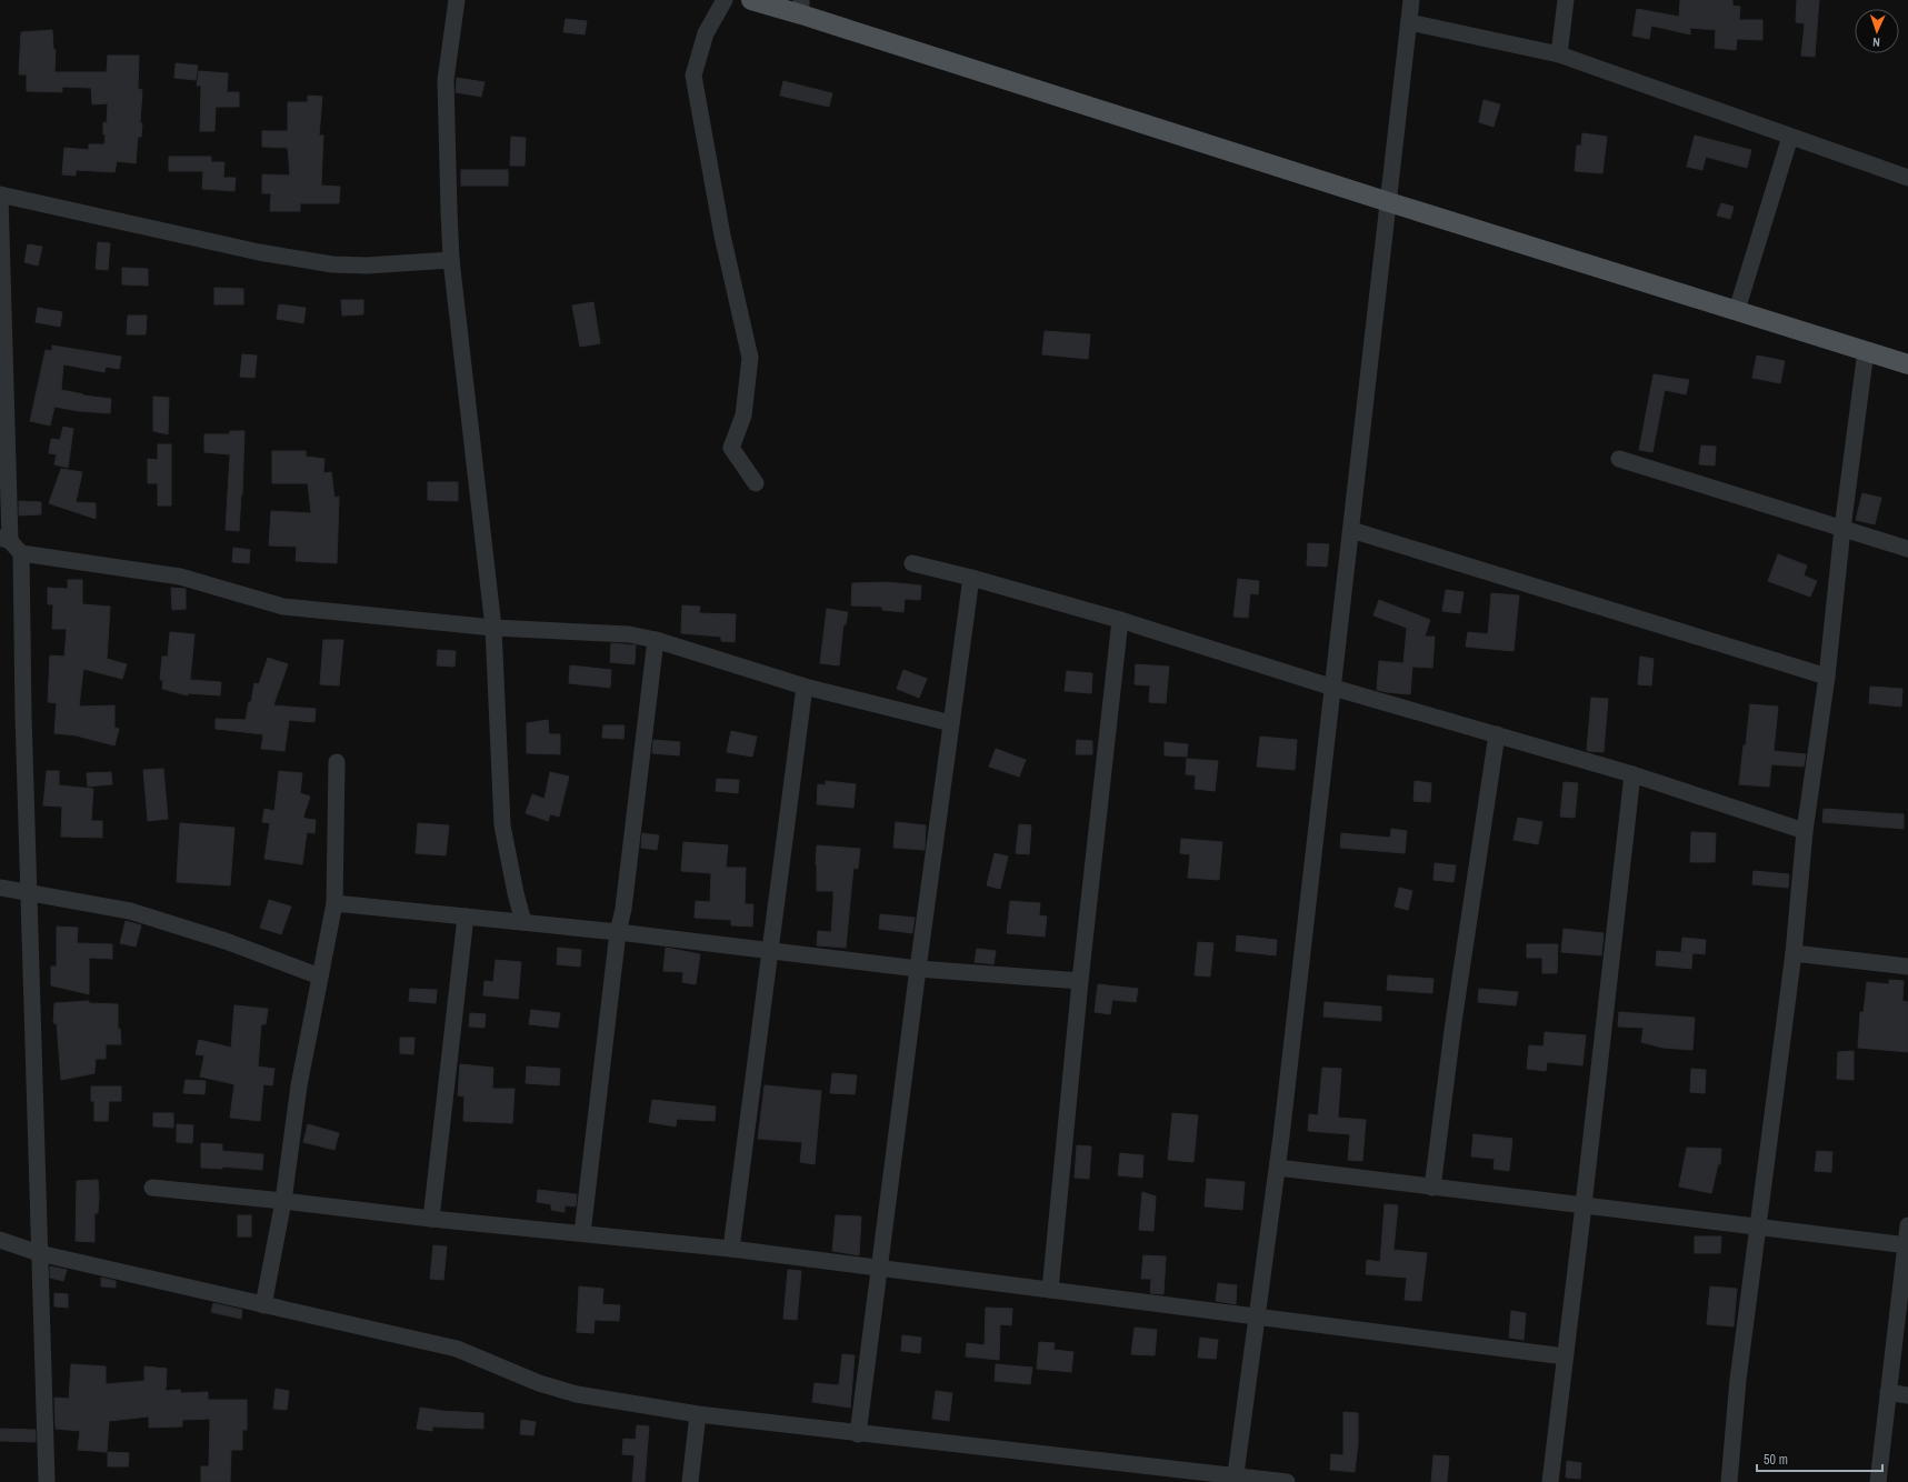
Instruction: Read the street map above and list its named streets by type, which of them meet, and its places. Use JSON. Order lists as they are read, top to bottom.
{
  "scale_bar": "50 m",
  "north": "bottom"
}
